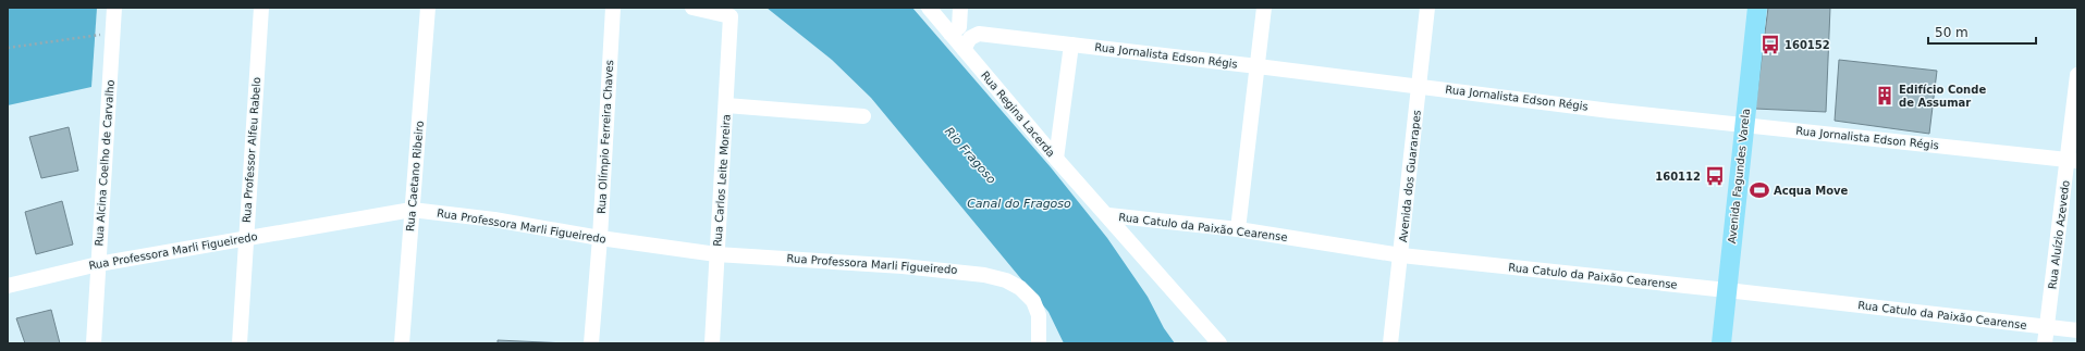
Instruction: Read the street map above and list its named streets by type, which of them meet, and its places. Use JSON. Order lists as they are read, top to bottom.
{
  "streets": {
    "main road": ["Avenida Fagundes Varela"],
    "street": [
      "Rua Jornalista Edson Régis",
      "Rua Regina Lacerda",
      "Rua Olímpio Ferreira Chaves",
      "Rua Professor Alfeu Rabelo",
      "Rua Alcina Coelho de Carvalho",
      "Rua Caetano Ribeiro",
      "Avenida dos Guararapes",
      "Rua Carlos Leite Moreira",
      "Rua Professora Marli Figueiredo",
      "Rua Catulo da Paixão Cearense",
      "Rua Aluízio Azevedo"
    ]
  },
  "crossings": [
    ["Rua Jornalista Edson Régis", "Rua Regina Lacerda"],
    ["Rua Jornalista Edson Régis", "Avenida dos Guararapes"],
    ["Rua Jornalista Edson Régis", "Avenida Fagundes Varela"],
    ["Rua Jornalista Edson Régis", "Rua Aluízio Azevedo"],
    ["Rua Regina Lacerda", "Rua Catulo da Paixão Cearense"],
    ["Rua Olímpio Ferreira Chaves", "Rua Professora Marli Figueiredo"],
    ["Rua Professor Alfeu Rabelo", "Rua Professora Marli Figueiredo"],
    ["Rua Alcina Coelho de Carvalho", "Rua Professora Marli Figueiredo"],
    ["Rua Caetano Ribeiro", "Rua Professora Marli Figueiredo"],
    ["Avenida dos Guararapes", "Rua Catulo da Paixão Cearense"],
    ["Avenida Fagundes Varela", "Rua Catulo da Paixão Cearense"],
    ["Rua Carlos Leite Moreira", "Rua Professora Marli Figueiredo"],
    ["Rua Catulo da Paixão Cearense", "Rua Aluízio Azevedo"]
  ],
  "water": ["Rio Fragoso", "Canal do Fragoso"],
  "places": {
    "bus stop": ["160152", "160112"],
    "building": ["Edifício Conde de Assumar"],
    "sports": ["Acqua Move"]
  },
  "scale_bar": "50 m"
}
